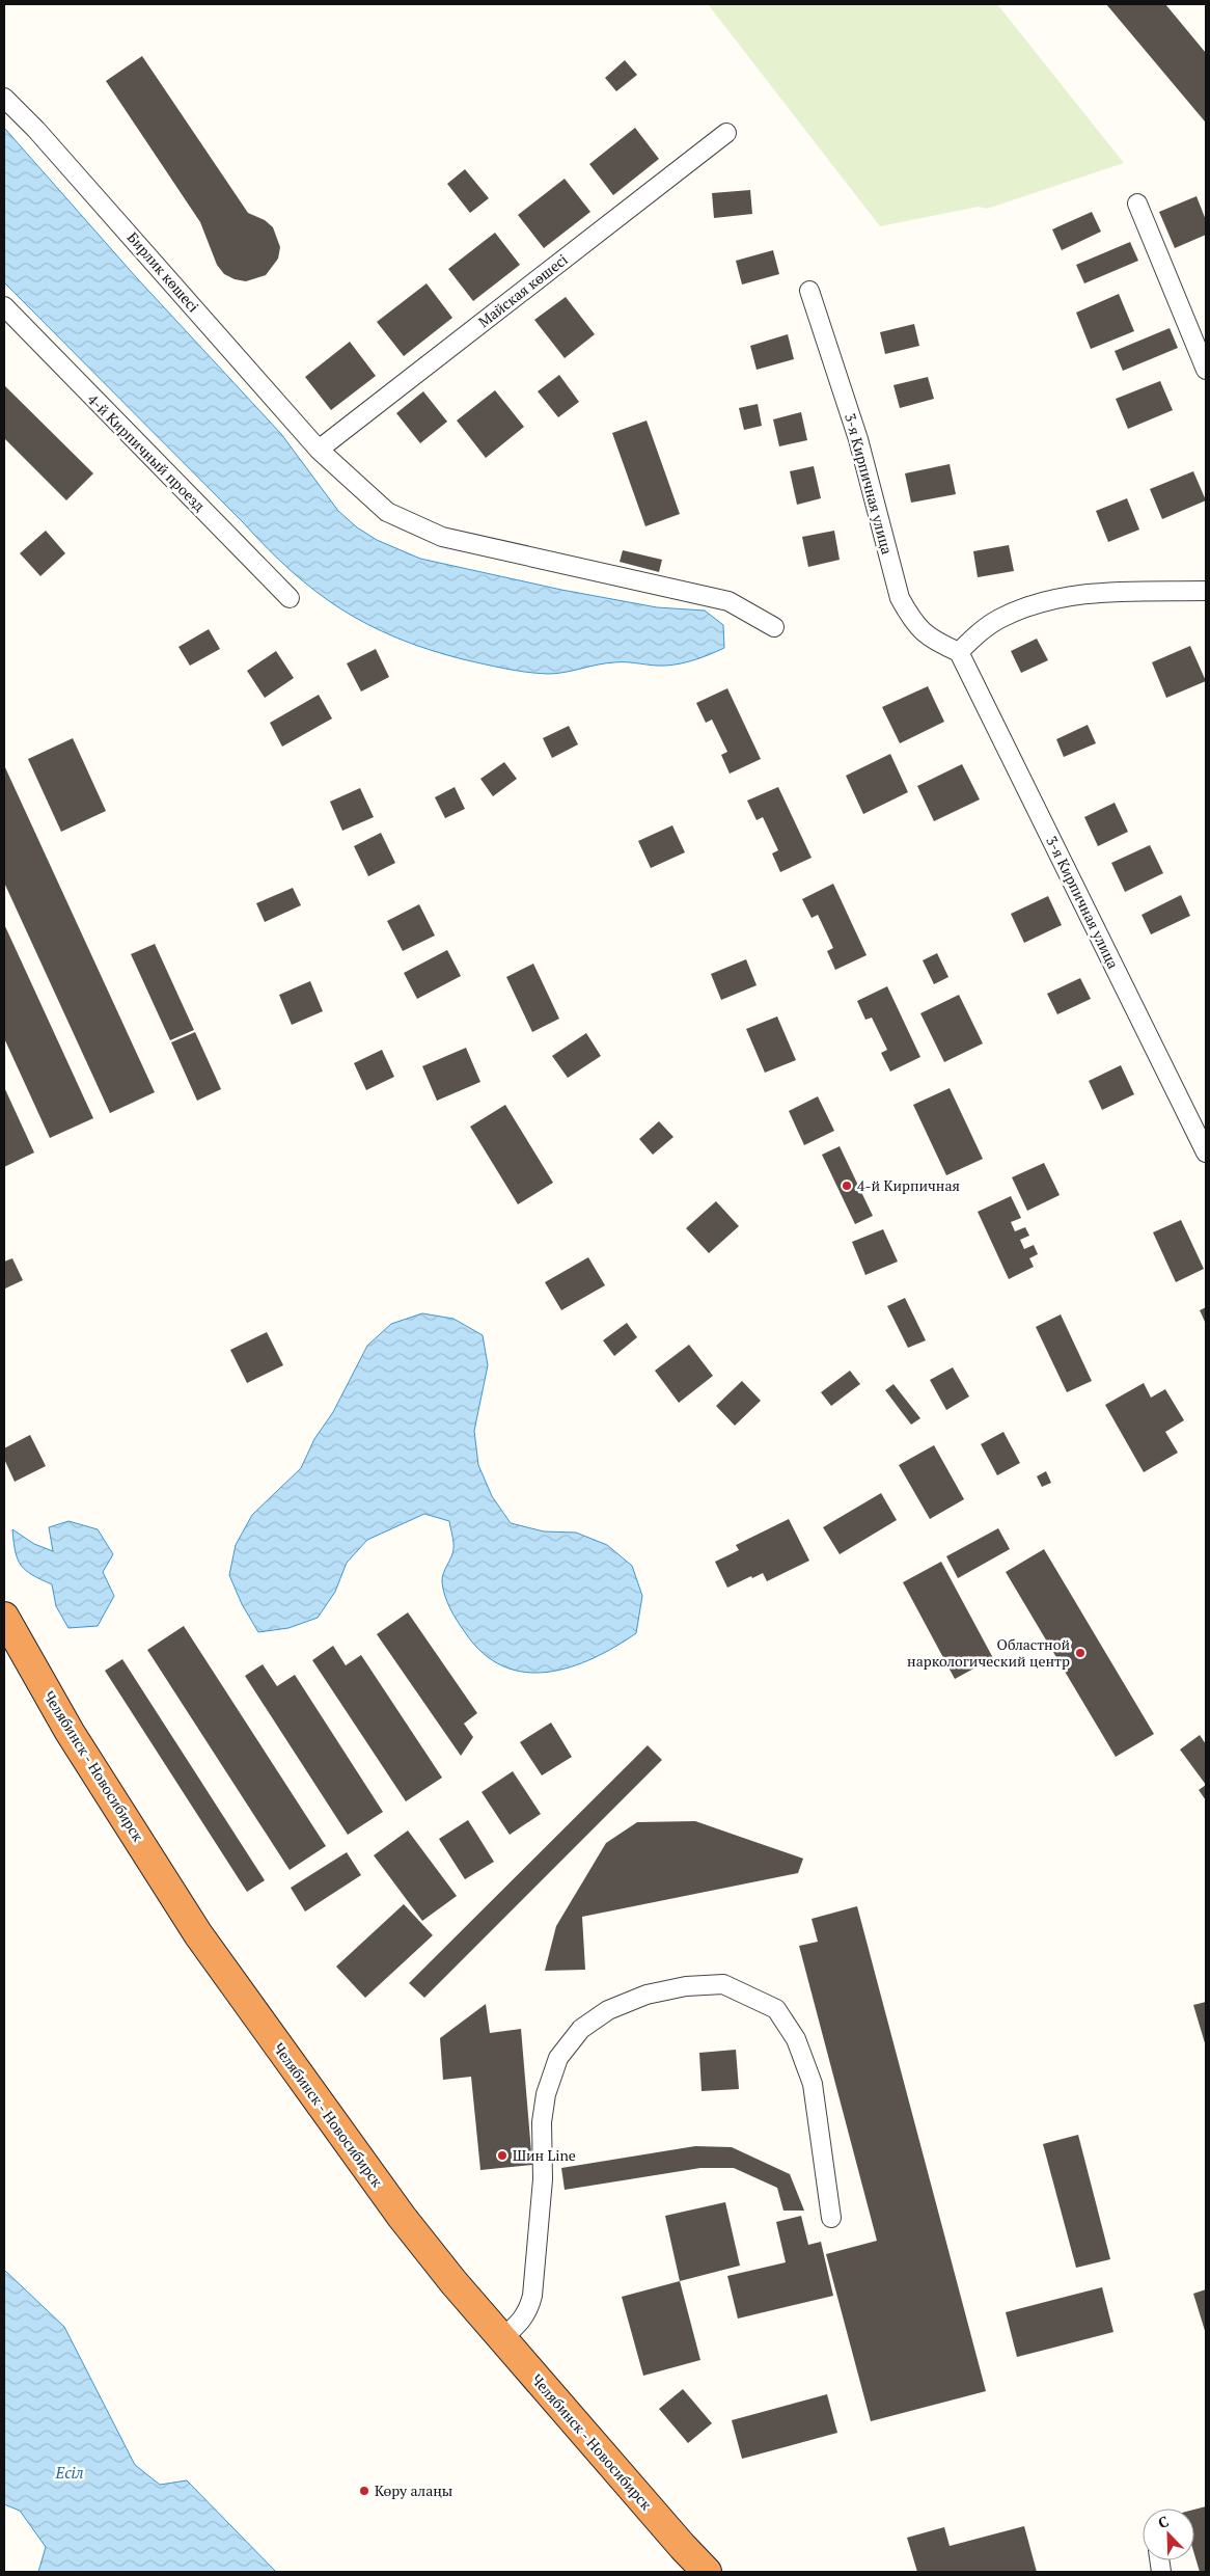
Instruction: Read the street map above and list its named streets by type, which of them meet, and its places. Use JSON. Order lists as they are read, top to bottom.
{
  "streets": {
    "highway": ["Челябинск - Новосибирск"],
    "street": [
      "Бирлик көшесі",
      "Майская көшесі",
      "4-й Кирпичный проезд",
      "3-я Кирпичная улица"
    ]
  },
  "crossings": [
    ["Бирлик көшесі", "Майская көшесі"]
  ],
  "water": ["Есіл"],
  "places": [
    "4-й Кирпичная",
    "Областной наркологический центр",
    "Шин Line",
    "Көру алаңы"
  ],
  "north": "top left"
}
